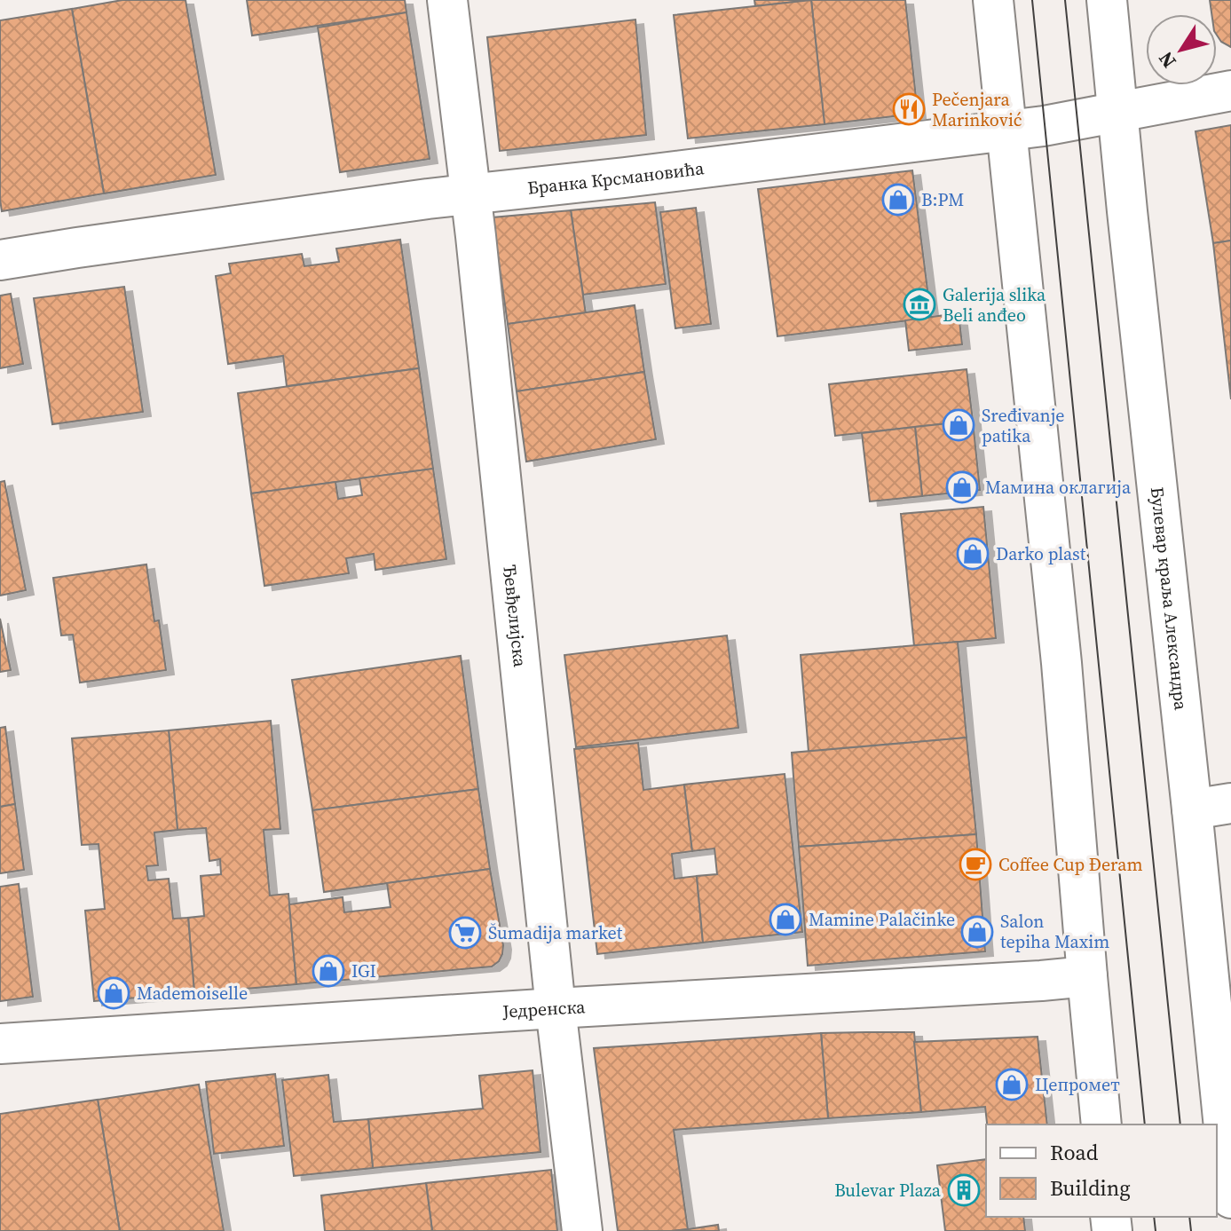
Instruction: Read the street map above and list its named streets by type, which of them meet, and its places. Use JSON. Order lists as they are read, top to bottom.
{
  "streets": {
    "street": [
      "Бранка Крсмановића",
      "Булевар краља Александра",
      "Ђевђелијска",
      "Једренска"
    ]
  },
  "crossings": [
    ["Бранка Крсмановића", "Булевар краља Александра"],
    ["Бранка Крсмановића", "Ђевђелијска"],
    ["Ђевђелијска", "Једренска"]
  ],
  "places": {
    "restaurant": ["Pečenjara Marinković"],
    "shop": [
      "B:PM",
      "Sređivanje patika",
      "Мамина оклагија",
      "Darko plast",
      "Mamine Palačinke",
      "Salon tepiha Maxim",
      "IGI",
      "Mademoiselle",
      "Цепромет"
    ],
    "museum": ["Galerija slika Beli anđeo"],
    "cafe": ["Coffee Cup Đeram"],
    "supermarket": ["Šumadija market"],
    "building": ["Bulevar Plaza"]
  },
  "legend": ["Road", "Building"],
  "north": "bottom left"
}
